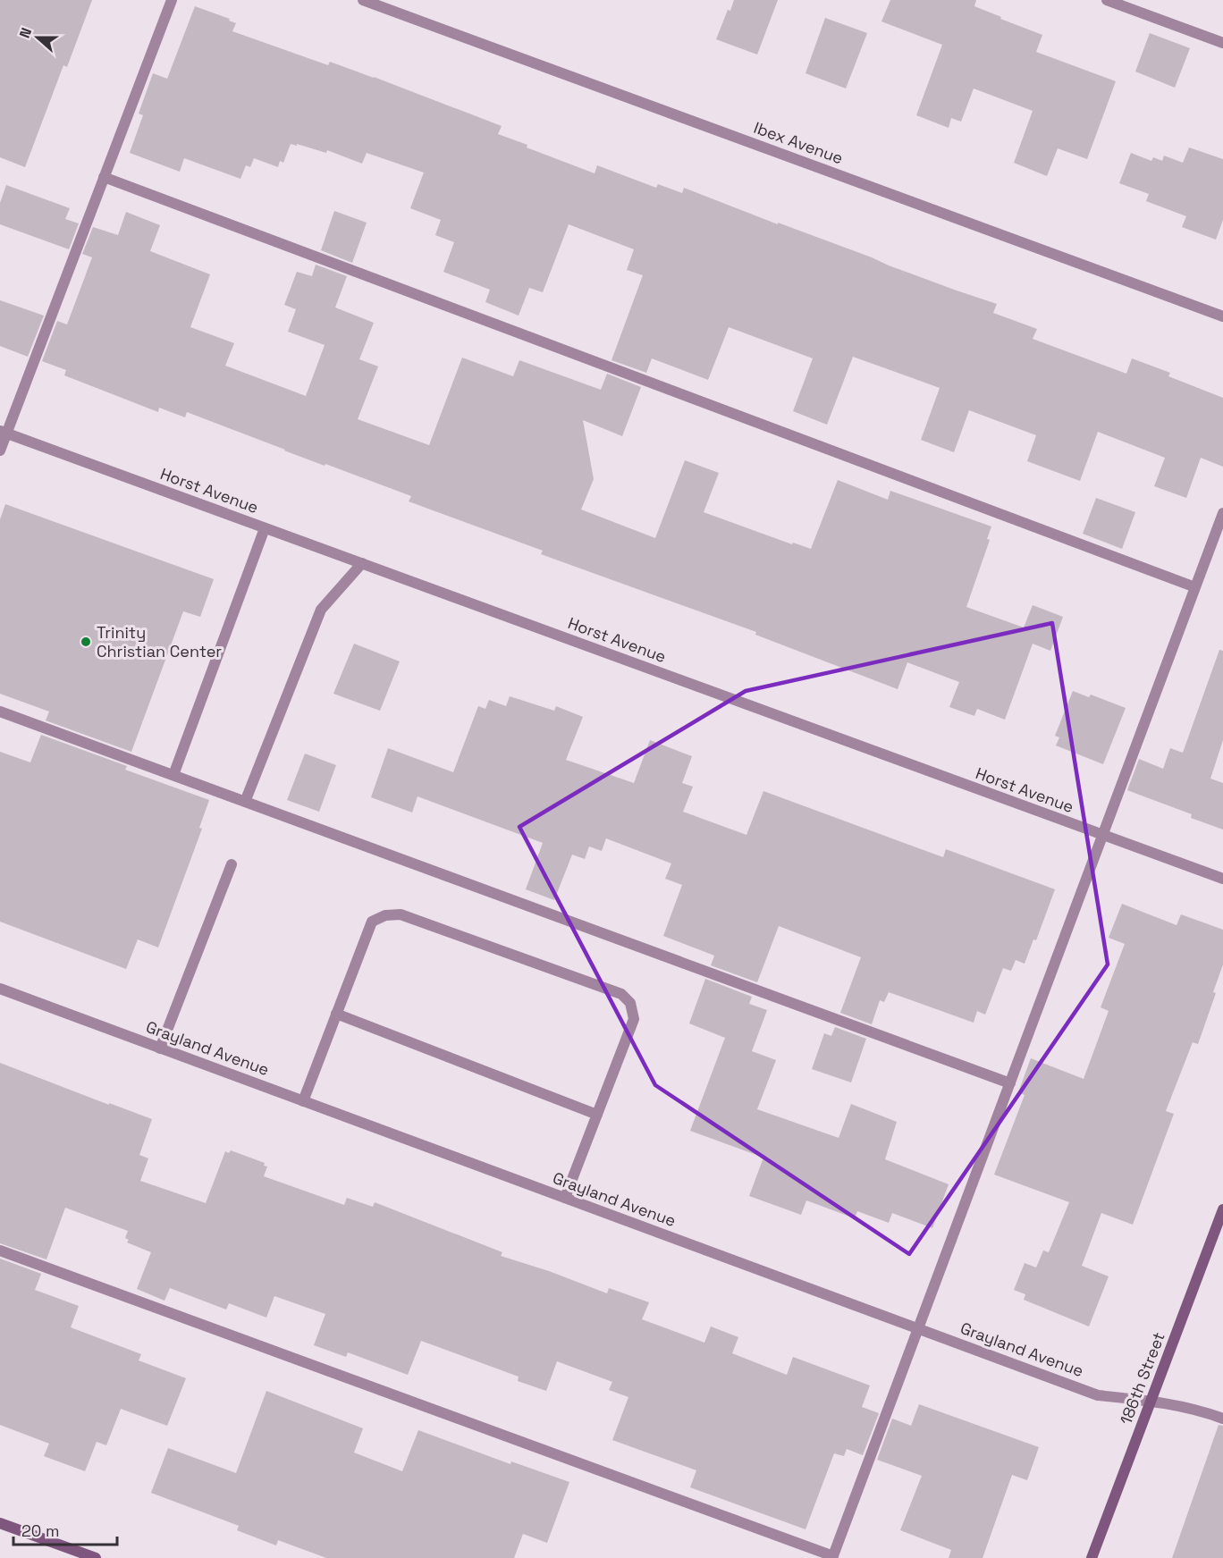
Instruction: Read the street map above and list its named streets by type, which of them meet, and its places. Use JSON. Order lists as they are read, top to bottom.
{
  "streets": {
    "street": [
      "Ibex Avenue",
      "Horst Avenue",
      "Grayland Avenue",
      "186th Street"
    ]
  },
  "crossings": [
    ["Grayland Avenue", "186th Street"]
  ],
  "places": ["Trinity Christian Center"],
  "scale_bar": "20 m",
  "north": "left"
}
